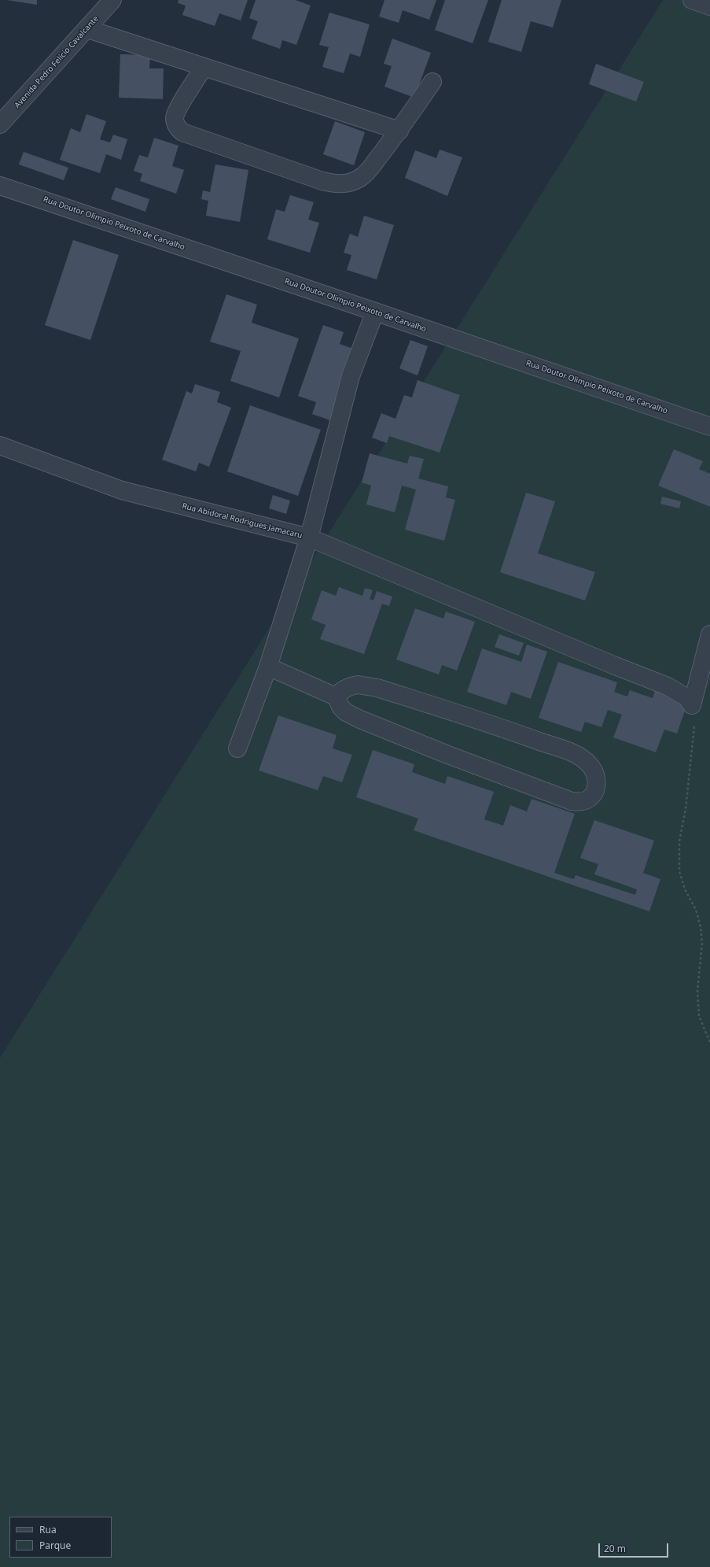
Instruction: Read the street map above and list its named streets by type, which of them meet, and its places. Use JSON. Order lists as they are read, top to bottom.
{
  "streets": {
    "street": ["Avenida Pedro Felício Cavalcante", "Rua Doutor Olimpio Peixoto de Carvalho", "Rua Abidoral Rodrigues Jamacaru"]
  },
  "legend": ["Rua", "Parque"],
  "scale_bar": "20 m"
}
